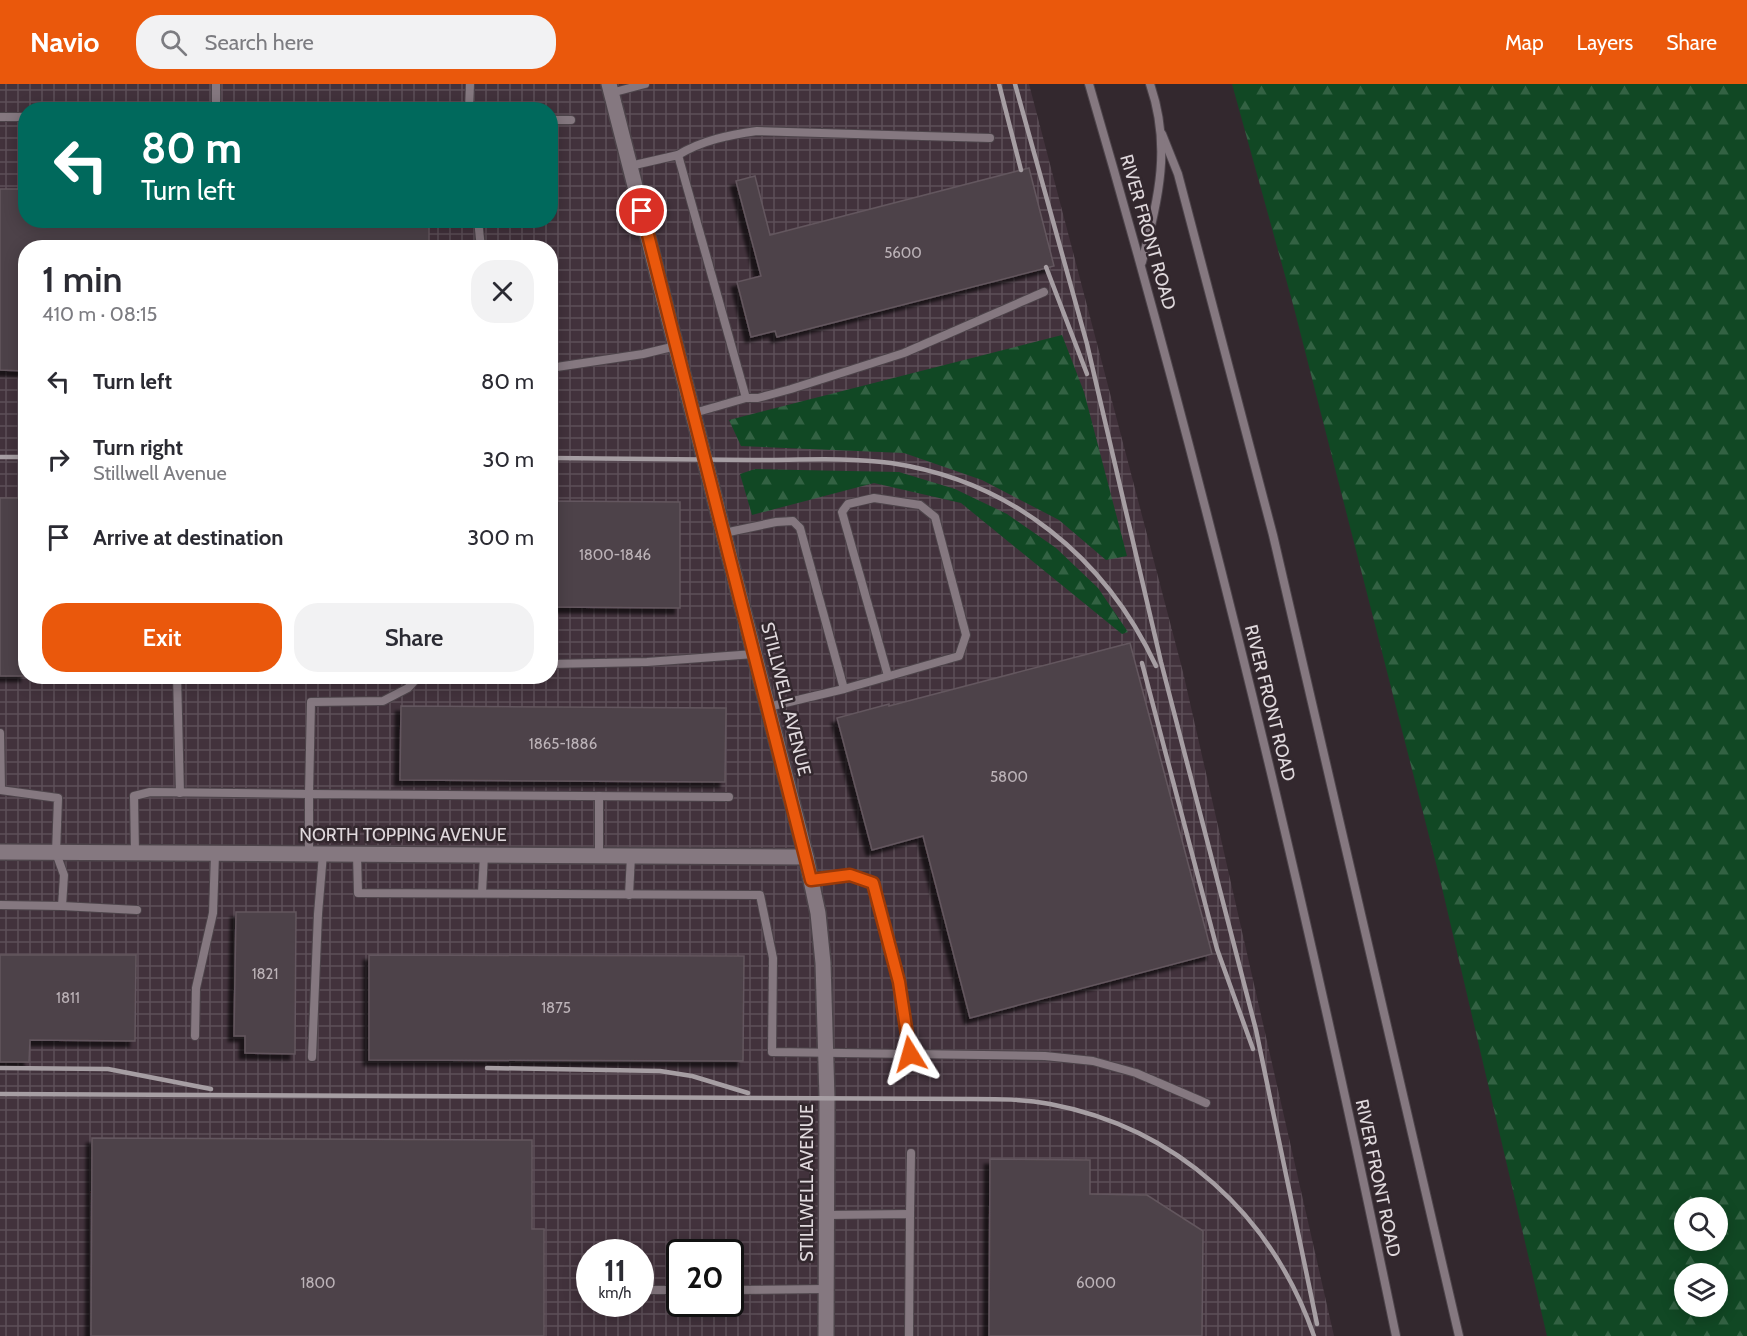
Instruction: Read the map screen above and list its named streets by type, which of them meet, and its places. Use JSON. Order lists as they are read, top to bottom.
{
  "streets": {
    "street": ["STILLWELL AVENUE", "NORTH TOPPING AVENUE"],
    "lane": ["RIVER FRONT ROAD"]
  },
  "crossings": [
    ["STILLWELL AVENUE", "NORTH TOPPING AVENUE"]
  ],
  "house_numbers": [
    "5600",
    "1800-1846",
    "1865-1886",
    "5800",
    "1821",
    "1811",
    "1875",
    "1800",
    "6000"
  ],
  "page": {
    "header": "Navio",
    "search": "Search here",
    "nav": ["Map", "Layers", "Share"],
    "turn": ["80 m", "Turn left"],
    "heading": ["1 min", "410 m · 08:15"],
    "list": [
      {
        "name": "Turn left",
        "value": "80 m"
      },
      {
        "name": "Turn right",
        "note": "Stillwell Avenue",
        "value": "30 m"
      },
      {
        "name": "Arrive at destination",
        "value": "300 m"
      }
    ],
    "buttons": ["Exit", "Share"],
    "speed": "11 km/h",
    "limit": "20"
  }
}
